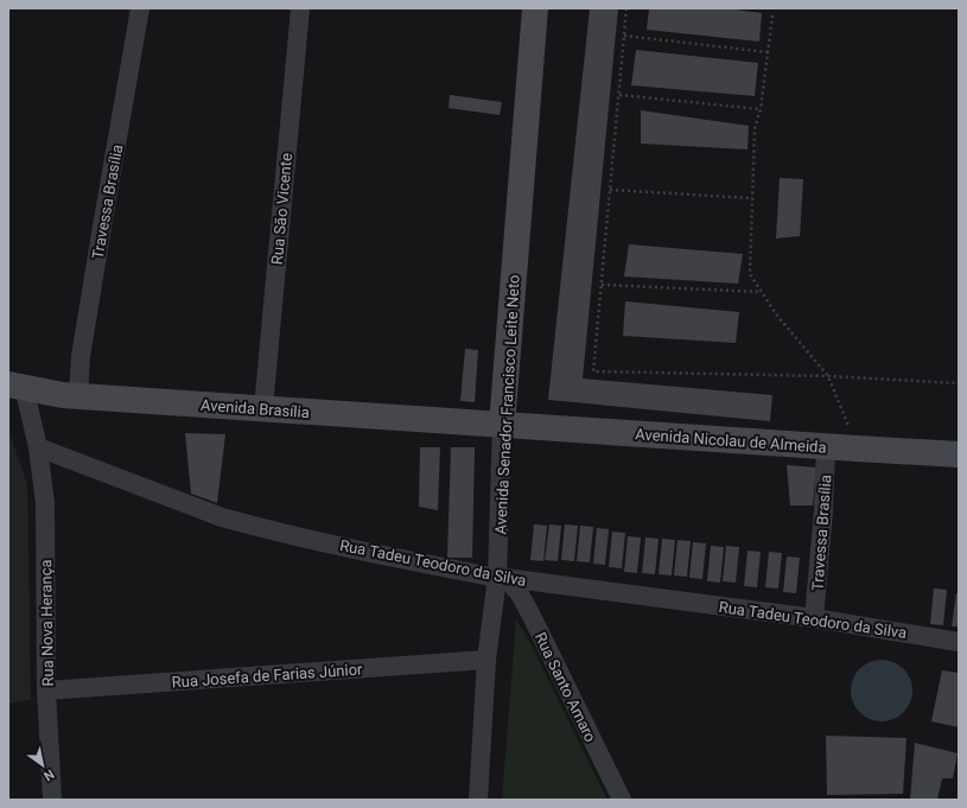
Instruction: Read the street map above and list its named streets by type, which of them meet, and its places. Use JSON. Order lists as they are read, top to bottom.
{
  "streets": {
    "main road": ["Avenida Senador Francisco Leite Neto", "Avenida Brasília", "Avenida Nicolau de Almeida"],
    "street": [
      "Travessa Brasília",
      "Rua São Vicente",
      "Rua Tadeu Teodoro da Silva",
      "Rua Nova Herança",
      "Rua Josefa de Farias Júnior",
      "Rua Santo Amaro"
    ]
  },
  "crossings": [
    ["Travessa Brasília", "Avenida Brasília"],
    ["Travessa Brasília", "Avenida Nicolau de Almeida"],
    ["Travessa Brasília", "Rua Tadeu Teodoro da Silva"],
    ["Rua São Vicente", "Avenida Brasília"],
    ["Avenida Senador Francisco Leite Neto", "Avenida Brasília"],
    ["Avenida Senador Francisco Leite Neto", "Avenida Nicolau de Almeida"],
    ["Avenida Senador Francisco Leite Neto", "Rua Tadeu Teodoro da Silva"],
    ["Avenida Senador Francisco Leite Neto", "Rua Josefa de Farias Júnior"],
    ["Avenida Senador Francisco Leite Neto", "Rua Santo Amaro"],
    ["Avenida Brasília", "Avenida Nicolau de Almeida"],
    ["Rua Tadeu Teodoro da Silva", "Rua Nova Herança"],
    ["Rua Tadeu Teodoro da Silva", "Rua Santo Amaro"],
    ["Rua Nova Herança", "Rua Josefa de Farias Júnior"]
  ],
  "north": "bottom right"
}
